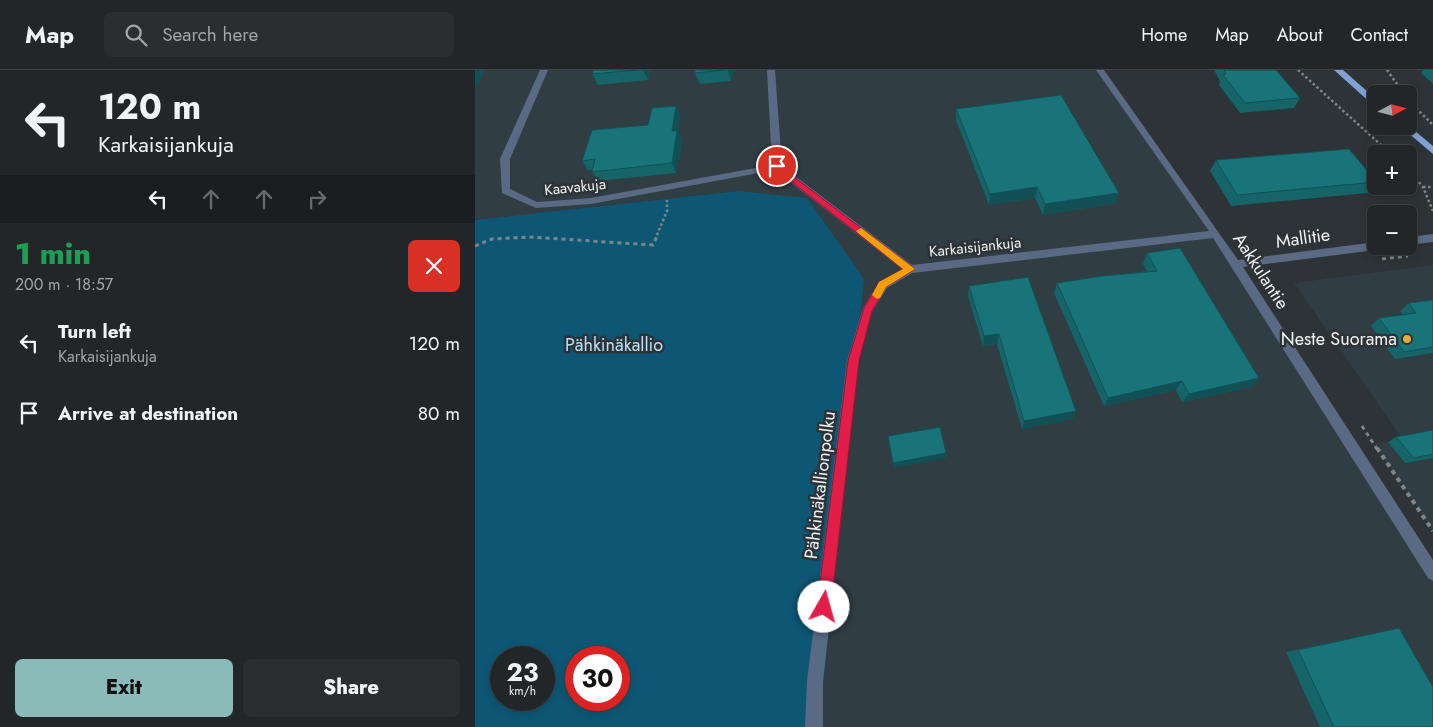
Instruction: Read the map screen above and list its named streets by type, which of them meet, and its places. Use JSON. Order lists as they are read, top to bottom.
{
  "streets": {
    "street": [
      "Kaavakuja",
      "Mallitie",
      "Karkaisijankuja",
      "Aakkulantie",
      "Pähkinäkallionpolku"
    ]
  },
  "crossings": [
    ["Kaavakuja", "Karkaisijankuja"],
    ["Mallitie", "Aakkulantie"],
    ["Karkaisijankuja", "Aakkulantie"],
    ["Karkaisijankuja", "Pähkinäkallionpolku"]
  ],
  "parks": ["Pähkinäkallio"],
  "places": ["Neste Suorama"],
  "north": "right",
  "page": {
    "header": "Map",
    "search": "Search here",
    "nav": [
      "Home",
      "Map",
      "About",
      "Contact"
    ],
    "turn": ["120 m", "Karkaisijankuja"],
    "map_buttons": ["+", "−"],
    "heading": ["1 min", "200 m · 18:57"],
    "list": [
      {
        "name": "Turn left",
        "note": "Karkaisijankuja",
        "value": "120 m"
      },
      {
        "name": "Arrive at destination",
        "value": "80 m"
      }
    ],
    "speed": "23 km/h",
    "limit": "30",
    "buttons": ["Exit", "Share"]
  }
}
